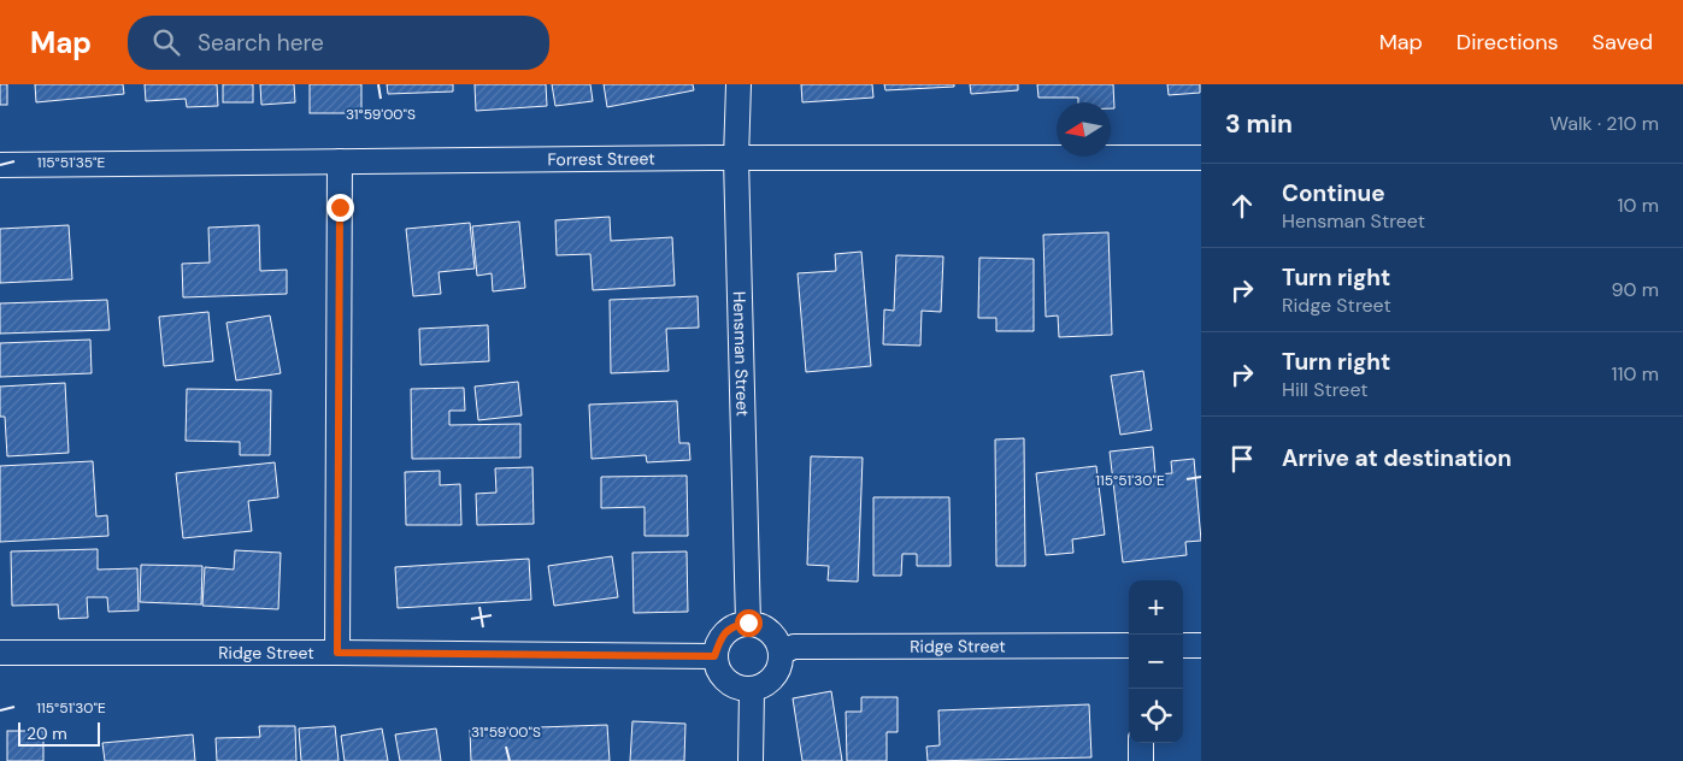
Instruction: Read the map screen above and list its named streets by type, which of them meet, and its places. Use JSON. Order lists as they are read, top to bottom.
{
  "streets": {
    "street": ["Forrest Street", "Hensman Street", "Ridge Street"]
  },
  "crossings": [
    ["Forrest Street", "Hensman Street"],
    ["Hensman Street", "Ridge Street"]
  ],
  "scale_bar": "20 m",
  "north": "left",
  "page": {
    "header": "Map",
    "search": "Search here",
    "nav": ["Map", "Directions", "Saved"],
    "heading": ["3 min", "Walk · 210 m"],
    "list": [
      ["Continue", "Hensman Street", "10 m"],
      ["Turn right", "Ridge Street", "90 m"],
      ["Turn right", "Hill Street", "110 m"],
      "Arrive at destination"
    ],
    "map_buttons": ["+", "−"],
    "scale": "20 m"
  },
  "coordinates": ["31°59'00\"S", "115°51'35\"E", "115°51'30\"E"]
}
